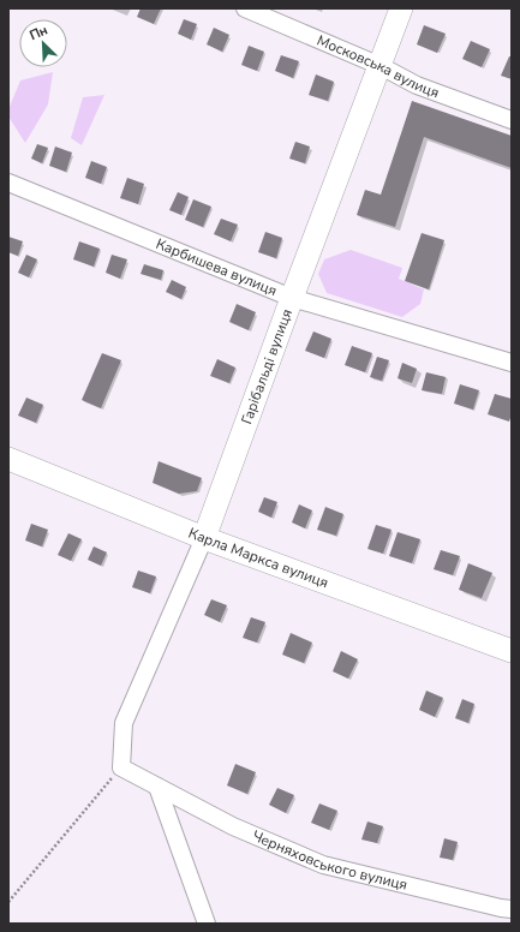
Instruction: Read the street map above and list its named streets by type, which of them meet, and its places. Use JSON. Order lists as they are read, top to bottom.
{
  "streets": {
    "street": [
      "Московська вулиця",
      "Карбишева вулиця",
      "Гарібальді вулиця",
      "Карла Маркса вулиця",
      "Черняховського вулиця"
    ]
  },
  "crossings": [
    ["Московська вулиця", "Гарібальді вулиця"],
    ["Карбишева вулиця", "Гарібальді вулиця"],
    ["Гарібальді вулиця", "Карла Маркса вулиця"],
    ["Гарібальді вулиця", "Черняховського вулиця"]
  ],
  "north": "top left"
}
